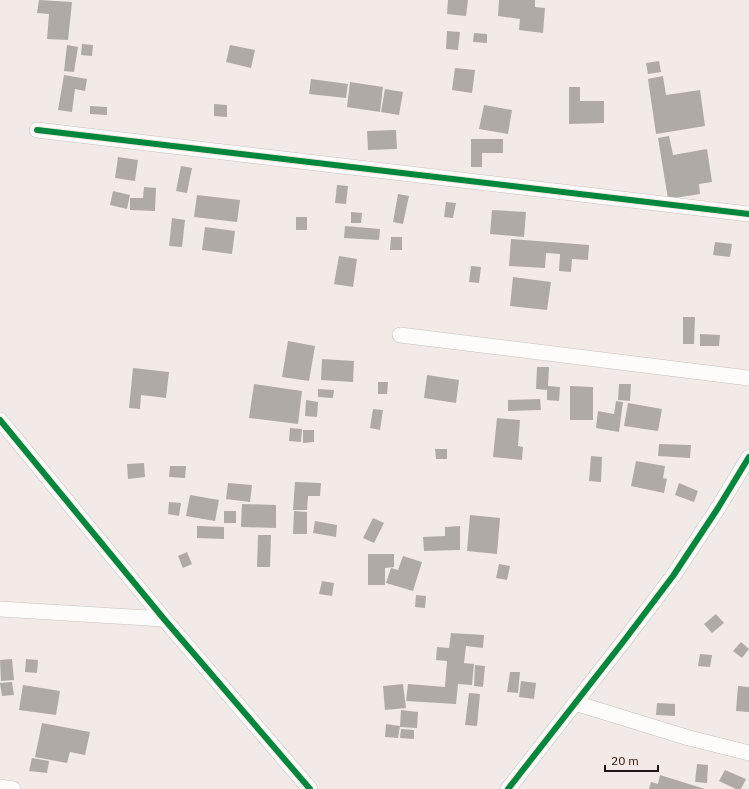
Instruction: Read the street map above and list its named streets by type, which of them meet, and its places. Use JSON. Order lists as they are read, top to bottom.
{
  "scale_bar": "20 m"
}
